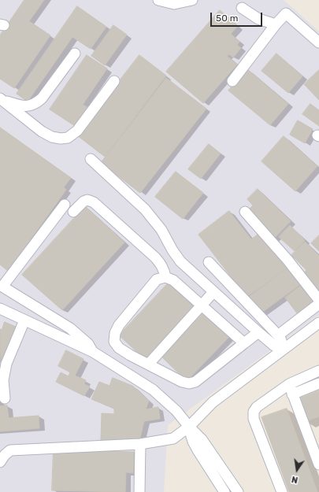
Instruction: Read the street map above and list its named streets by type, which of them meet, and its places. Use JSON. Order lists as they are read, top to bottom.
{
  "scale_bar": "50 m",
  "north": "bottom"
}
